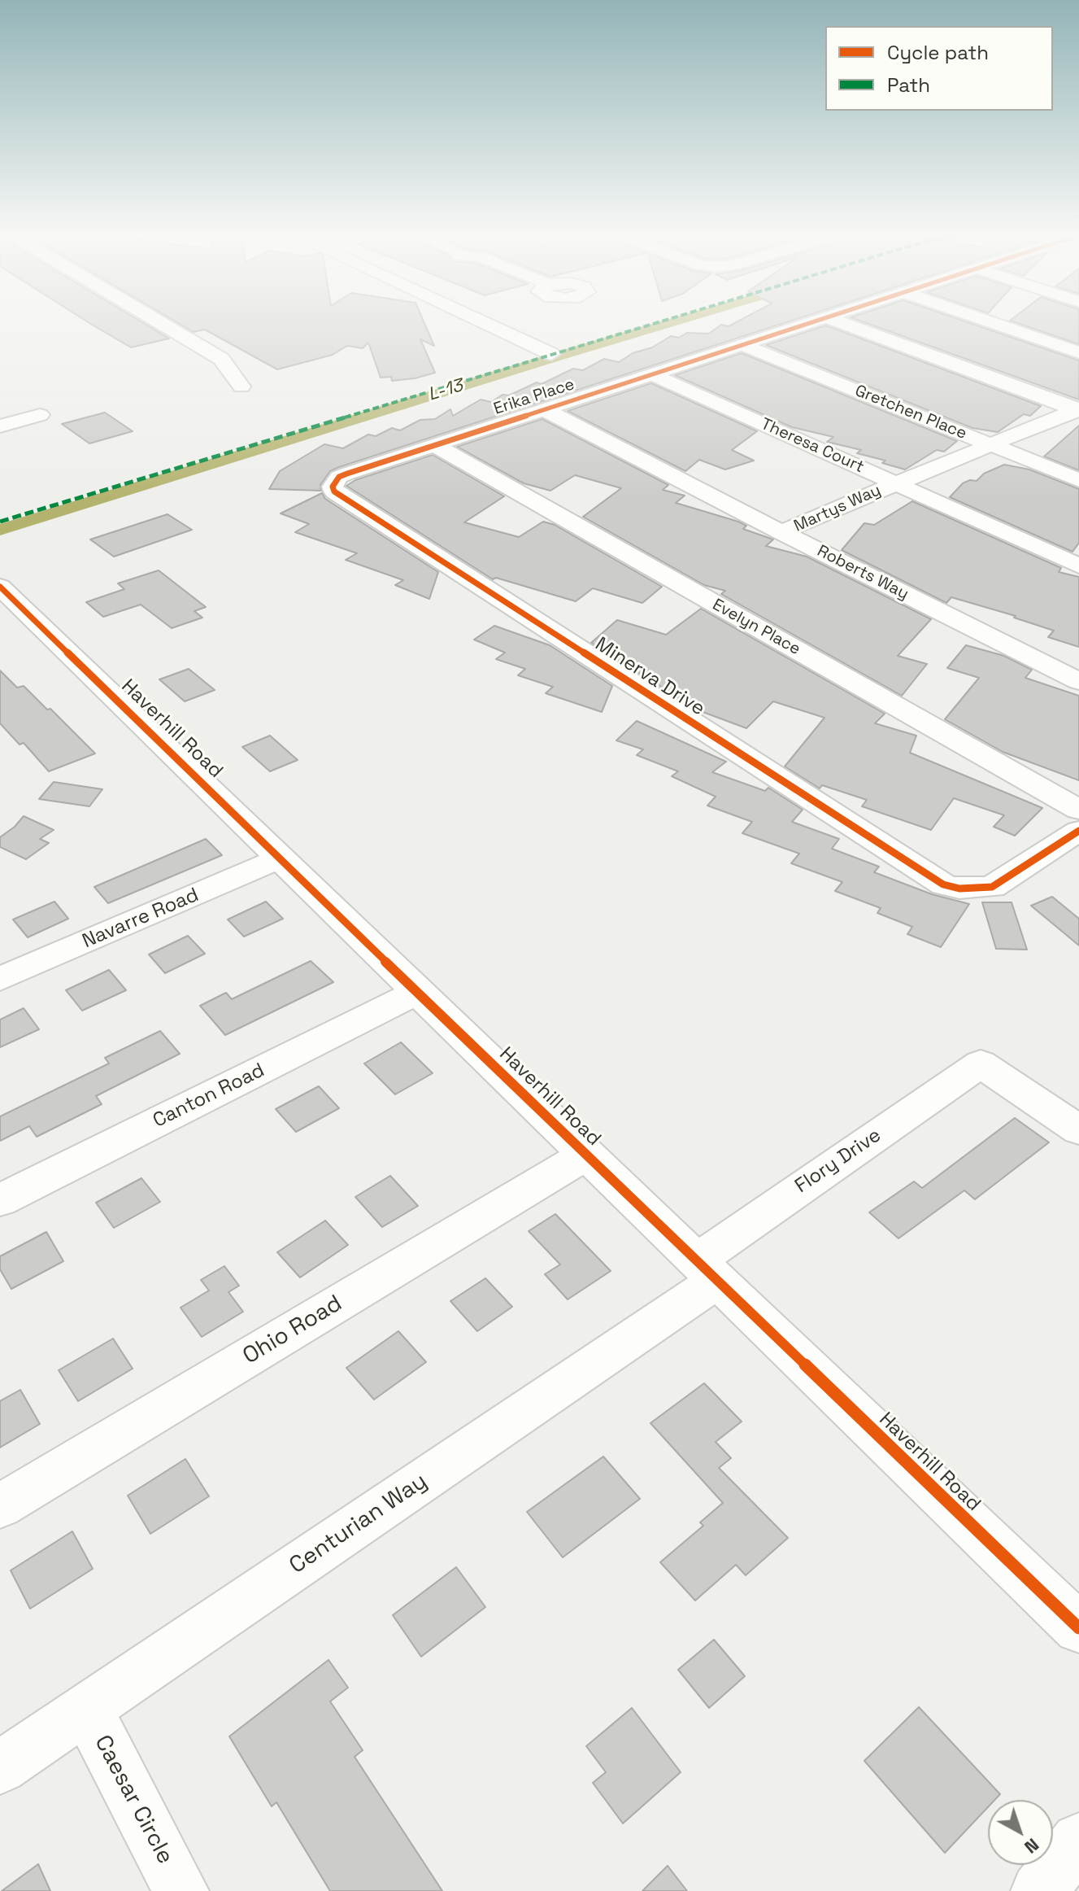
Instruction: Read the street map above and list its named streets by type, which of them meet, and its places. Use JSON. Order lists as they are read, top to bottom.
{
  "streets": {
    "street": [
      "Erika Place",
      "Gretchen Place",
      "Theresa Court",
      "Martys Way",
      "Roberts Way",
      "Evelyn Place",
      "Minerva Drive",
      "Haverhill Road",
      "Navarre Road",
      "Canton Road",
      "Flory Drive",
      "Ohio Road",
      "Centurian Way",
      "Caesar Circle"
    ]
  },
  "crossings": [
    ["Erika Place", "Gretchen Place"],
    ["Erika Place", "Theresa Court"],
    ["Erika Place", "Roberts Way"],
    ["Erika Place", "Evelyn Place"],
    ["Erika Place", "Minerva Drive"],
    ["Gretchen Place", "Martys Way"],
    ["Theresa Court", "Martys Way"],
    ["Martys Way", "Roberts Way"],
    ["Haverhill Road", "Navarre Road"],
    ["Haverhill Road", "Canton Road"],
    ["Haverhill Road", "Flory Drive"],
    ["Haverhill Road", "Ohio Road"],
    ["Haverhill Road", "Centurian Way"],
    ["Flory Drive", "Centurian Way"],
    ["Centurian Way", "Caesar Circle"]
  ],
  "water": ["L-13"],
  "legend": ["Cycle path", "Path"],
  "north": "bottom right"
}
